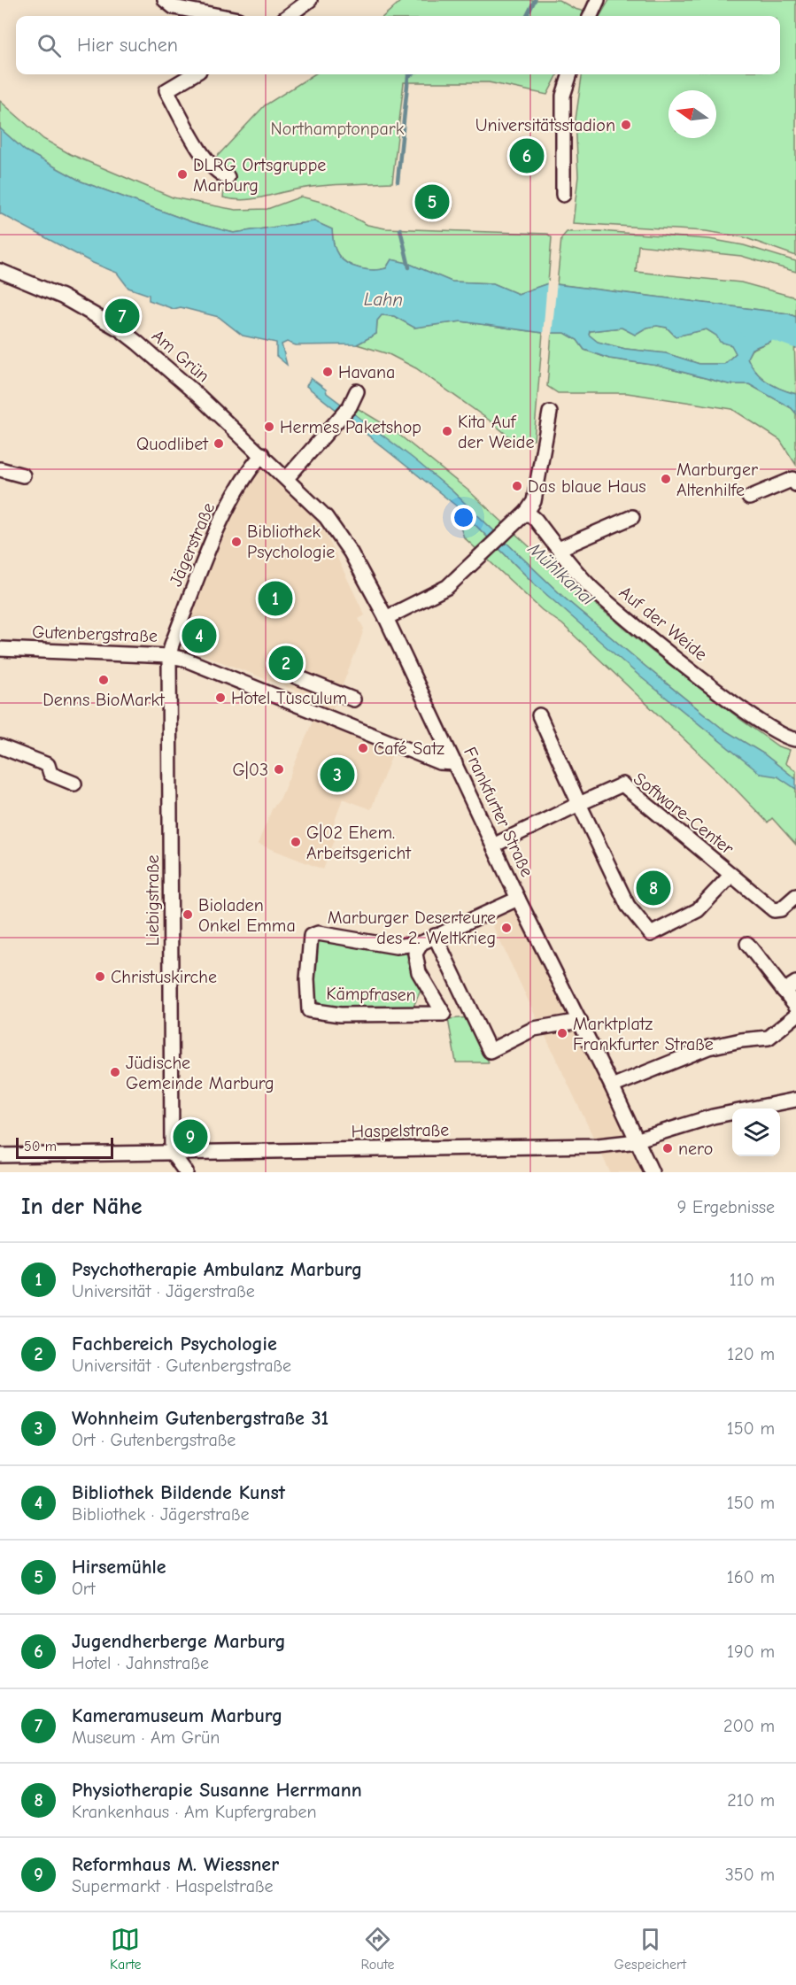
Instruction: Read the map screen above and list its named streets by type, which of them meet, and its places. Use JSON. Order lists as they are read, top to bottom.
{
  "streets": {
    "street": [
      "Am Grün",
      "Jägerstraße",
      "Auf der Weide",
      "Gutenbergstraße",
      "Frankfurter Straße",
      "Software-Center",
      "Liebigstraße",
      "Kämpfrasen",
      "Haspelstraße"
    ]
  },
  "crossings": [
    ["Am Grün", "Jägerstraße"],
    ["Am Grün", "Frankfurter Straße"],
    ["Jägerstraße", "Gutenbergstraße"],
    ["Jägerstraße", "Liebigstraße"],
    ["Gutenbergstraße", "Frankfurter Straße"],
    ["Gutenbergstraße", "Liebigstraße"],
    ["Frankfurter Straße", "Kämpfrasen"],
    ["Frankfurter Straße", "Haspelstraße"],
    ["Liebigstraße", "Haspelstraße"]
  ],
  "water": ["Lahn", "Mühlkanal"],
  "parks": ["Northamptonpark"],
  "places": [
    "Universitätsstadion",
    "DLRG Ortsgruppe Marburg",
    "Havana",
    "Hermes Paketshop",
    "Kita Auf der Weide",
    "Quodlibet",
    "Marburger Altenhilfe",
    "Das blaue Haus",
    "Bibliothek Psychologie",
    "Denns BioMarkt",
    "Hotel Tusculum",
    "Café Satz",
    "G|03",
    "G|02 Ehem. Arbeitsgericht",
    "Bioladen Onkel Emma",
    "Marburger Deserteure des 2. Weltkrieg",
    "Christuskirche",
    "Marktplatz Frankfurter Straße",
    "Jüdische Gemeinde Marburg",
    "nero"
  ],
  "scale_bar": "50 m",
  "north": "left",
  "page": {
    "search": "Hier suchen",
    "pins": [
      "6",
      "5",
      "7",
      "1",
      "4",
      "2",
      "3",
      "8",
      "9"
    ],
    "scale": "50 m",
    "heading": ["In der Nähe", "9 Ergebnisse"],
    "list": [
      {
        "mark": "1",
        "name": "Psychotherapie Ambulanz Marburg",
        "note": "Universität · Jägerstraße",
        "value": "110 m"
      },
      {
        "mark": "2",
        "name": "Fachbereich Psychologie",
        "note": "Universität · Gutenbergstraße",
        "value": "120 m"
      },
      {
        "mark": "3",
        "name": "Wohnheim Gutenbergstraße 31",
        "note": "Ort · Gutenbergstraße",
        "value": "150 m"
      },
      {
        "mark": "4",
        "name": "Bibliothek Bildende Kunst",
        "note": "Bibliothek · Jägerstraße",
        "value": "150 m"
      },
      {
        "mark": "5",
        "name": "Hirsemühle",
        "note": "Ort",
        "value": "160 m"
      },
      {
        "mark": "6",
        "name": "Jugendherberge Marburg",
        "note": "Hotel · Jahnstraße",
        "value": "190 m"
      },
      {
        "mark": "7",
        "name": "Kameramuseum Marburg",
        "note": "Museum · Am Grün",
        "value": "200 m"
      },
      {
        "mark": "8",
        "name": "Physiotherapie Susanne Herrmann",
        "note": "Krankenhaus · Am Kupfergraben",
        "value": "210 m"
      },
      {
        "mark": "9",
        "name": "Reformhaus M. Wiessner",
        "note": "Supermarkt · Haspelstraße",
        "value": "350 m"
      }
    ],
    "nav": ["Karte", "Route", "Gespeichert"]
  }
}
